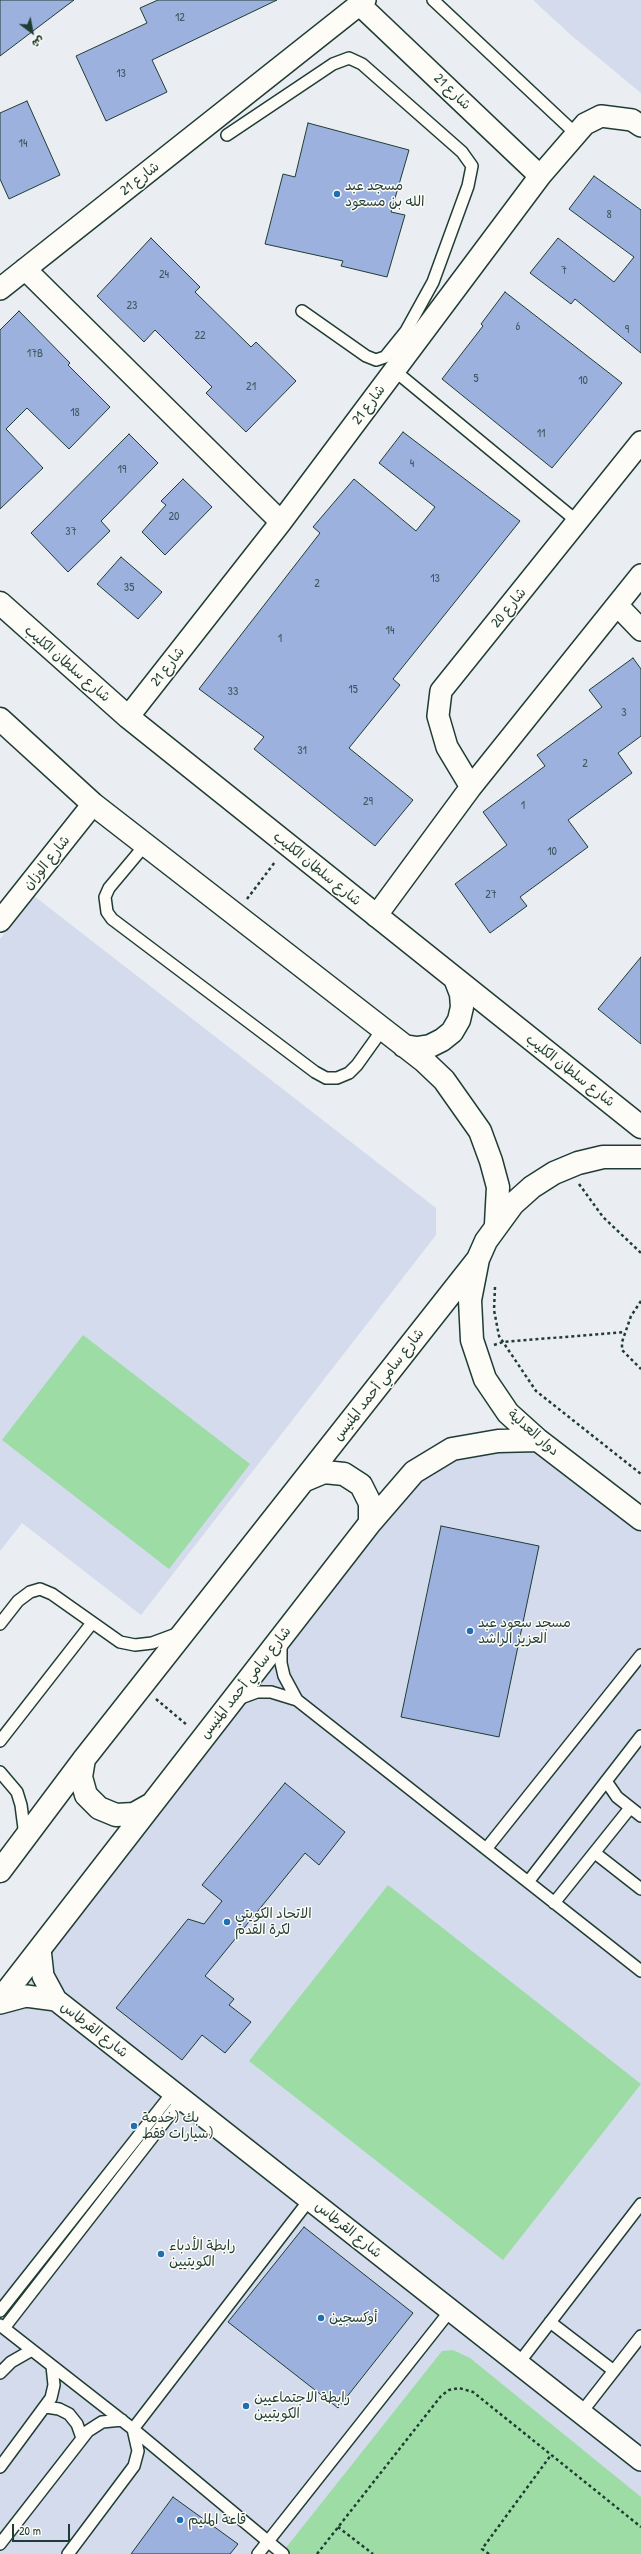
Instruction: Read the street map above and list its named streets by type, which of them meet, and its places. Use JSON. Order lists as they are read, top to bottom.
{
  "streets": {
    "main road": ["شارع سلطان الكليب", "شارع سامي أحمد المنيس", "دوار العدلية"],
    "street": [
      "شارع 21",
      "شارع 20",
      "شارع الوزان",
      "شارع القرطاس"
    ]
  },
  "crossings": [
    ["شارع 21", "شارع سلطان الكليب"],
    ["شارع سامي أحمد المنيس", "دوار العدلية"],
    ["شارع سامي أحمد المنيس", "شارع القرطاس"]
  ],
  "places": [
    "مسجد عبد الله بن مسعود",
    "مسجد سعود عبد العزيز الراشد",
    "الاتحاد الكويتي لكرة القدم",
    "بك (خدمة سيارات فقط)",
    "رابطة الأدباء الكويتيين",
    "أوكسجين",
    "رابطة الاجتماعيين الكويتيين",
    "قاعة المليم"
  ],
  "house_numbers": [
    "12",
    "13",
    "14",
    "8",
    "7",
    "24",
    "23",
    "6",
    "9",
    "22",
    "17B",
    "5",
    "10",
    "21",
    "18",
    "11",
    "4",
    "19",
    "20",
    "37",
    "13",
    "2",
    "35",
    "14",
    "1",
    "15",
    "33",
    "3",
    "31",
    "2",
    "29",
    "1",
    "10",
    "27"
  ],
  "scale_bar": "20 m",
  "north": "bottom right"
}
